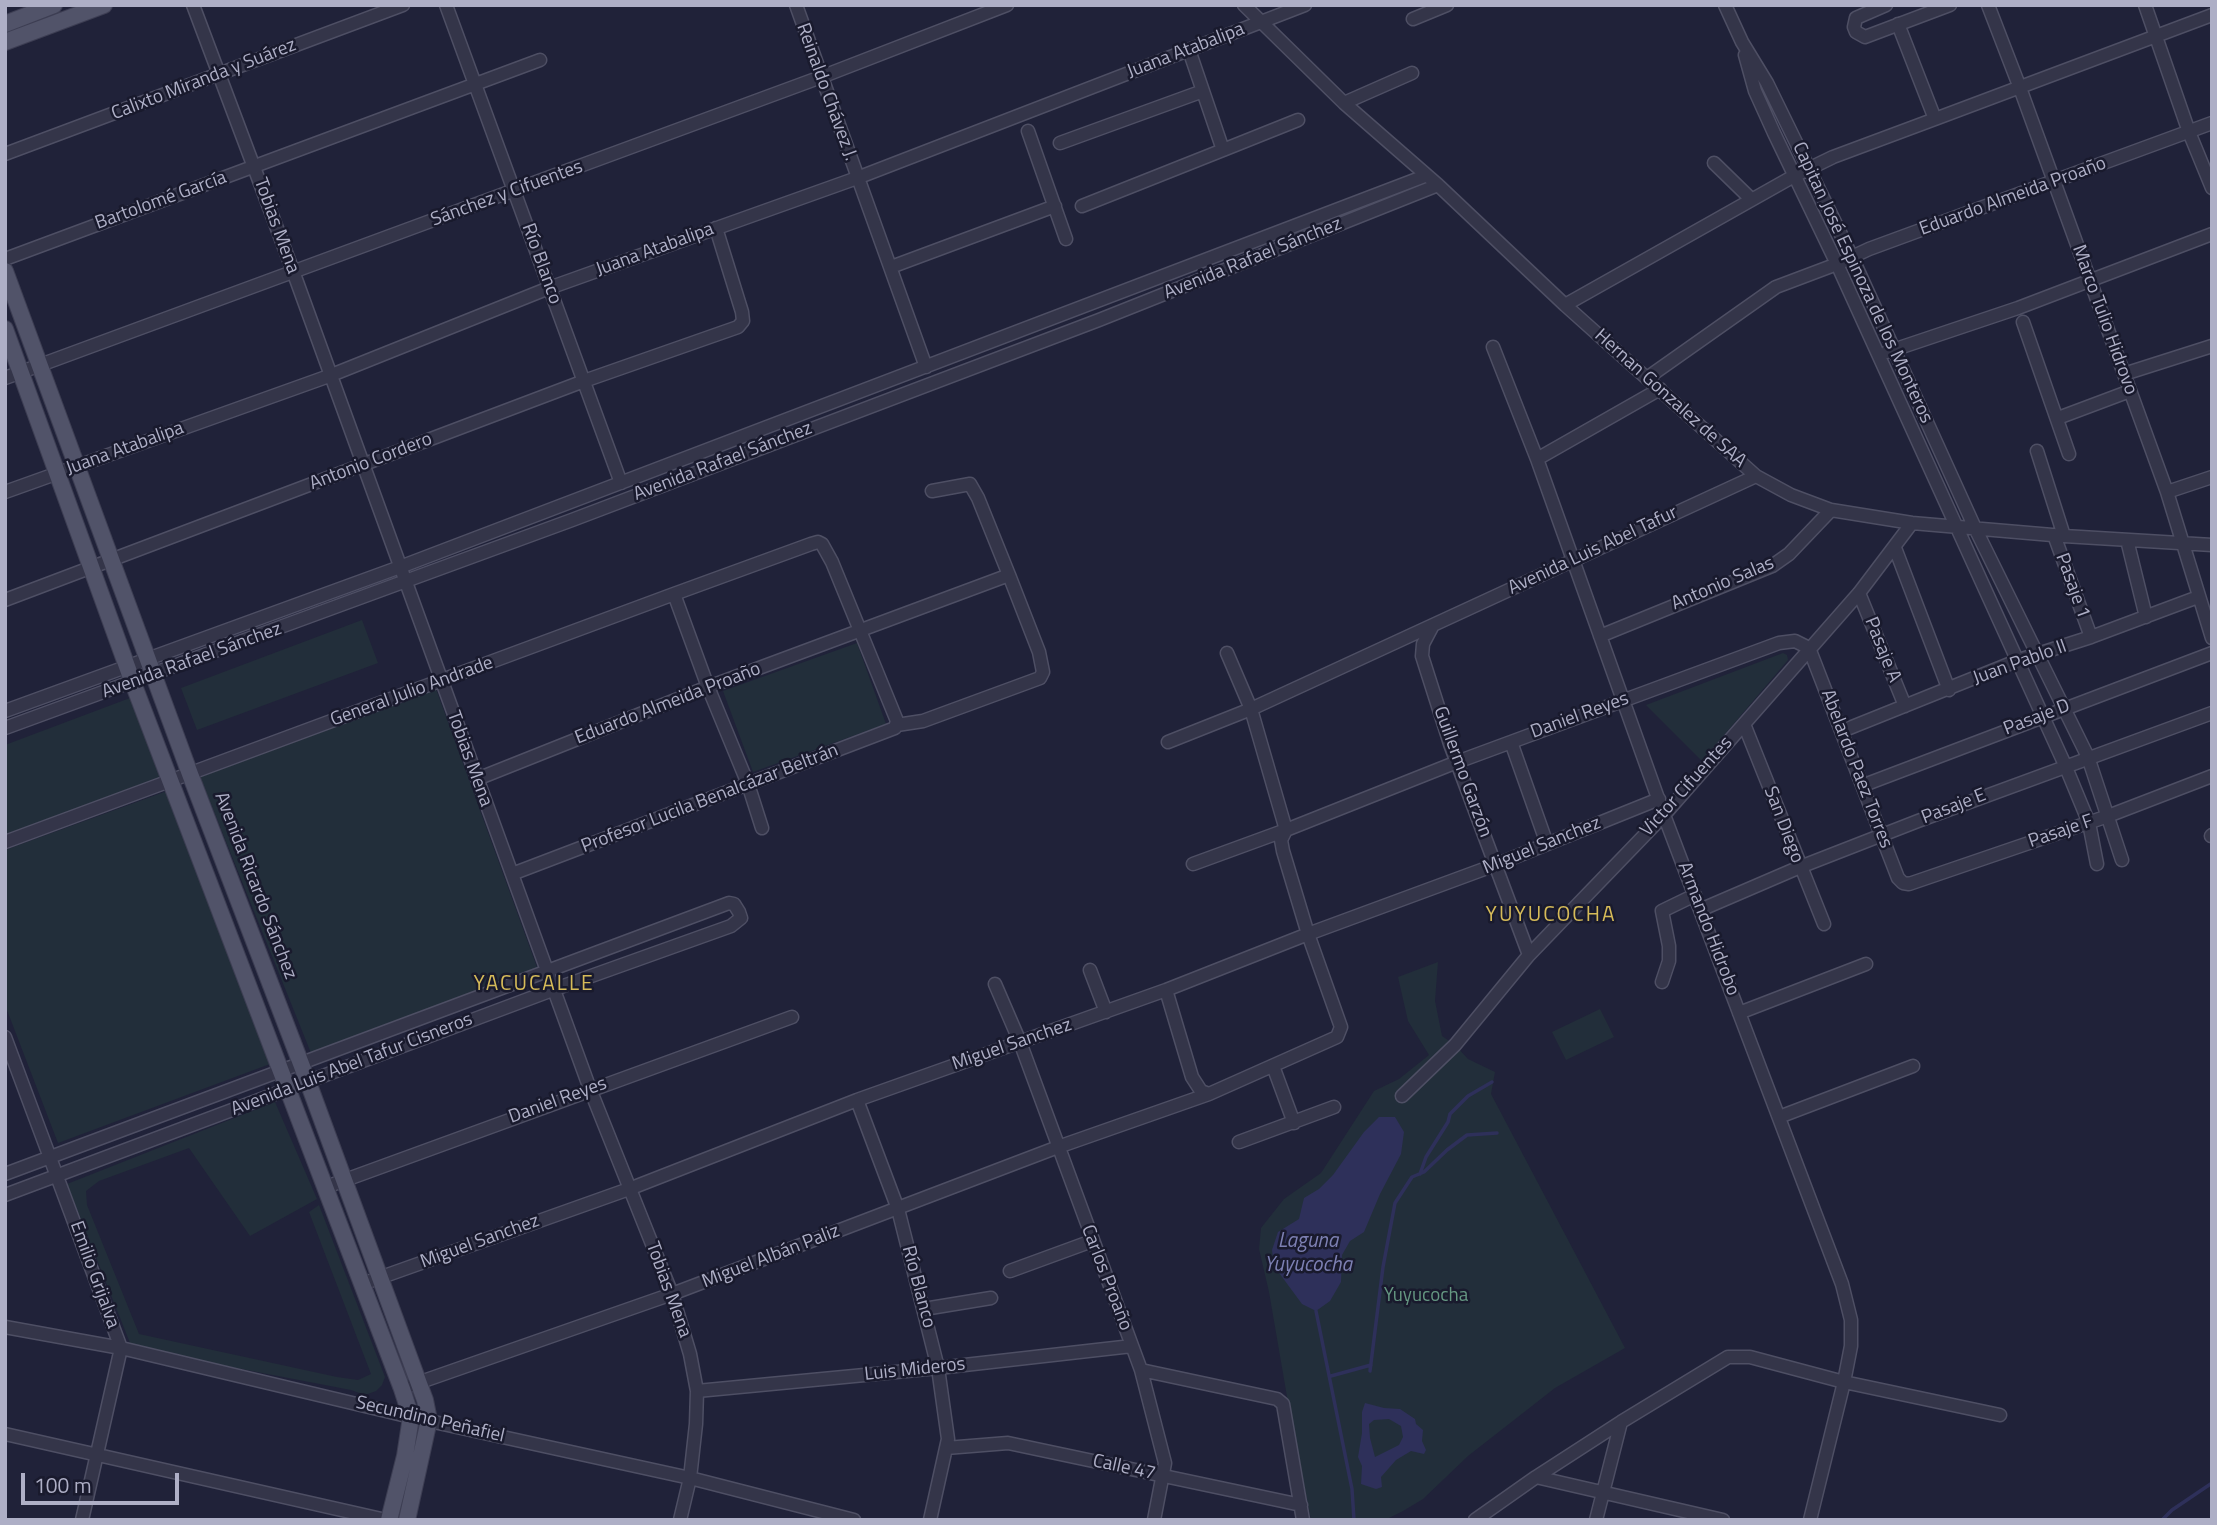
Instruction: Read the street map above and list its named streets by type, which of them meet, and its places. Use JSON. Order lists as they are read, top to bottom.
{
  "streets": {
    "main road": ["Avenida Ricardo Sánchez"],
    "street": [
      "Juana Atabalipa",
      "Calixto Miranda y Suárez",
      "Reinaldo Chávez J.",
      "Sánchez y Cifuentes",
      "Eduardo Almeida Proaño",
      "Bartolomé García",
      "Tobias Mena",
      "Avenida Rafael Sánchez",
      "Río Blanco",
      "Capitan José Espinoza de los Monteros",
      "Marco Tulio Hidrovo",
      "Hernan Gonzalez de SAA",
      "Antonio Cordero",
      "Avenida Luis Abel Tafur",
      "Antonio Salas",
      "Pasaje 1",
      "Pasaje A",
      "Juan Pablo II",
      "General Julio Andrade",
      "Daniel Reyes",
      "Pasaje D",
      "Abelardo Paez Torres",
      "Guillermo Garzón",
      "Victor Cifuentes",
      "Profesor Lucila Benalcázar Beltrán",
      "Pasaje E",
      "San Diego",
      "Pasaje F",
      "Miguel Sanchez",
      "Armando Hidrobo",
      "Avenida Luis Abel Tafur Cisneros",
      "Miguel Albán Paliz",
      "Emilio Grijalva",
      "Carlos Proaño",
      "Luis Mideros",
      "Secundino Peñafiel",
      "Calle 47"
    ]
  },
  "crossings": [
    ["Juana Atabalipa", "Reinaldo Chávez J."],
    ["Juana Atabalipa", "Tobias Mena"],
    ["Juana Atabalipa", "Río Blanco"],
    ["Juana Atabalipa", "Hernan Gonzalez de SAA"],
    ["Juana Atabalipa", "Antonio Cordero"],
    ["Juana Atabalipa", "Avenida Ricardo Sánchez"],
    ["Calixto Miranda y Suárez", "Tobias Mena"],
    ["Reinaldo Chávez J.", "Sánchez y Cifuentes"],
    ["Reinaldo Chávez J.", "Avenida Rafael Sánchez"],
    ["Sánchez y Cifuentes", "Tobias Mena"],
    ["Sánchez y Cifuentes", "Río Blanco"],
    ["Sánchez y Cifuentes", "Avenida Ricardo Sánchez"],
    ["Eduardo Almeida Proaño", "Tobias Mena"],
    ["Eduardo Almeida Proaño", "Capitan José Espinoza de los Monteros"],
    ["Eduardo Almeida Proaño", "Marco Tulio Hidrovo"],
    ["Eduardo Almeida Proaño", "Hernan Gonzalez de SAA"],
    ["Eduardo Almeida Proaño", "General Julio Andrade"],
    ["Eduardo Almeida Proaño", "Profesor Lucila Benalcázar Beltrán"],
    ["Bartolomé García", "Tobias Mena"],
    ["Bartolomé García", "Río Blanco"],
    ["Tobias Mena", "Avenida Rafael Sánchez"],
    ["Tobias Mena", "Antonio Cordero"],
    ["Tobias Mena", "General Julio Andrade"],
    ["Tobias Mena", "Daniel Reyes"],
    ["Tobias Mena", "Profesor Lucila Benalcázar Beltrán"],
    ["Tobias Mena", "Miguel Sanchez"],
    ["Tobias Mena", "Avenida Luis Abel Tafur Cisneros"],
    ["Tobias Mena", "Miguel Albán Paliz"],
    ["Tobias Mena", "Luis Mideros"],
    ["Tobias Mena", "Secundino Peñafiel"],
    ["Avenida Rafael Sánchez", "Río Blanco"],
    ["Avenida Rafael Sánchez", "Hernan Gonzalez de SAA"],
    ["Avenida Rafael Sánchez", "Avenida Ricardo Sánchez"],
    ["Río Blanco", "Antonio Cordero"],
    ["Río Blanco", "Miguel Sanchez"],
    ["Río Blanco", "Miguel Albán Paliz"],
    ["Río Blanco", "Luis Mideros"],
    ["Río Blanco", "Calle 47"],
    ["Capitan José Espinoza de los Monteros", "Hernan Gonzalez de SAA"],
    ["Capitan José Espinoza de los Monteros", "Juan Pablo II"],
    ["Capitan José Espinoza de los Monteros", "Pasaje D"],
    ["Capitan José Espinoza de los Monteros", "Pasaje E"],
    ["Capitan José Espinoza de los Monteros", "Pasaje F"],
    ["Marco Tulio Hidrovo", "Hernan Gonzalez de SAA"],
    ["Marco Tulio Hidrovo", "Juan Pablo II"],
    ["Hernan Gonzalez de SAA", "Avenida Luis Abel Tafur"],
    ["Hernan Gonzalez de SAA", "Antonio Salas"],
    ["Hernan Gonzalez de SAA", "Pasaje 1"],
    ["Hernan Gonzalez de SAA", "Victor Cifuentes"],
    ["Antonio Cordero", "Avenida Ricardo Sánchez"],
    ["Avenida Luis Abel Tafur", "Guillermo Garzón"],
    ["Avenida Luis Abel Tafur", "Armando Hidrobo"],
    ["Antonio Salas", "Armando Hidrobo"],
    ["Pasaje 1", "Juan Pablo II"],
    ["Pasaje A", "Juan Pablo II"],
    ["Pasaje A", "Victor Cifuentes"],
    ["Juan Pablo II", "Abelardo Paez Torres"],
    ["General Julio Andrade", "Avenida Ricardo Sánchez"],
    ["Daniel Reyes", "Abelardo Paez Torres"],
    ["Daniel Reyes", "Guillermo Garzón"],
    ["Daniel Reyes", "Victor Cifuentes"],
    ["Daniel Reyes", "Avenida Ricardo Sánchez"],
    ["Daniel Reyes", "Armando Hidrobo"],
    ["Pasaje D", "Abelardo Paez Torres"],
    ["Abelardo Paez Torres", "Victor Cifuentes"],
    ["Abelardo Paez Torres", "Pasaje E"],
    ["Abelardo Paez Torres", "Pasaje F"],
    ["Guillermo Garzón", "Victor Cifuentes"],
    ["Guillermo Garzón", "Miguel Sanchez"],
    ["Victor Cifuentes", "San Diego"],
    ["Victor Cifuentes", "Armando Hidrobo"],
    ["Pasaje E", "San Diego"],
    ["Pasaje E", "Armando Hidrobo"],
    ["Miguel Sanchez", "Avenida Ricardo Sánchez"],
    ["Miguel Sanchez", "Armando Hidrobo"],
    ["Miguel Sanchez", "Miguel Albán Paliz"],
    ["Miguel Sanchez", "Carlos Proaño"],
    ["Avenida Ricardo Sánchez", "Avenida Luis Abel Tafur Cisneros"],
    ["Avenida Ricardo Sánchez", "Miguel Albán Paliz"],
    ["Avenida Ricardo Sánchez", "Secundino Peñafiel"],
    ["Avenida Luis Abel Tafur Cisneros", "Emilio Grijalva"],
    ["Miguel Albán Paliz", "Carlos Proaño"],
    ["Emilio Grijalva", "Secundino Peñafiel"],
    ["Carlos Proaño", "Luis Mideros"],
    ["Carlos Proaño", "Calle 47"]
  ],
  "districts": ["YUYUCOCHA", "YACUCALLE"],
  "water": ["Laguna Yuyucocha"],
  "parks": ["Yuyucocha"],
  "scale_bar": "100 m"
}
